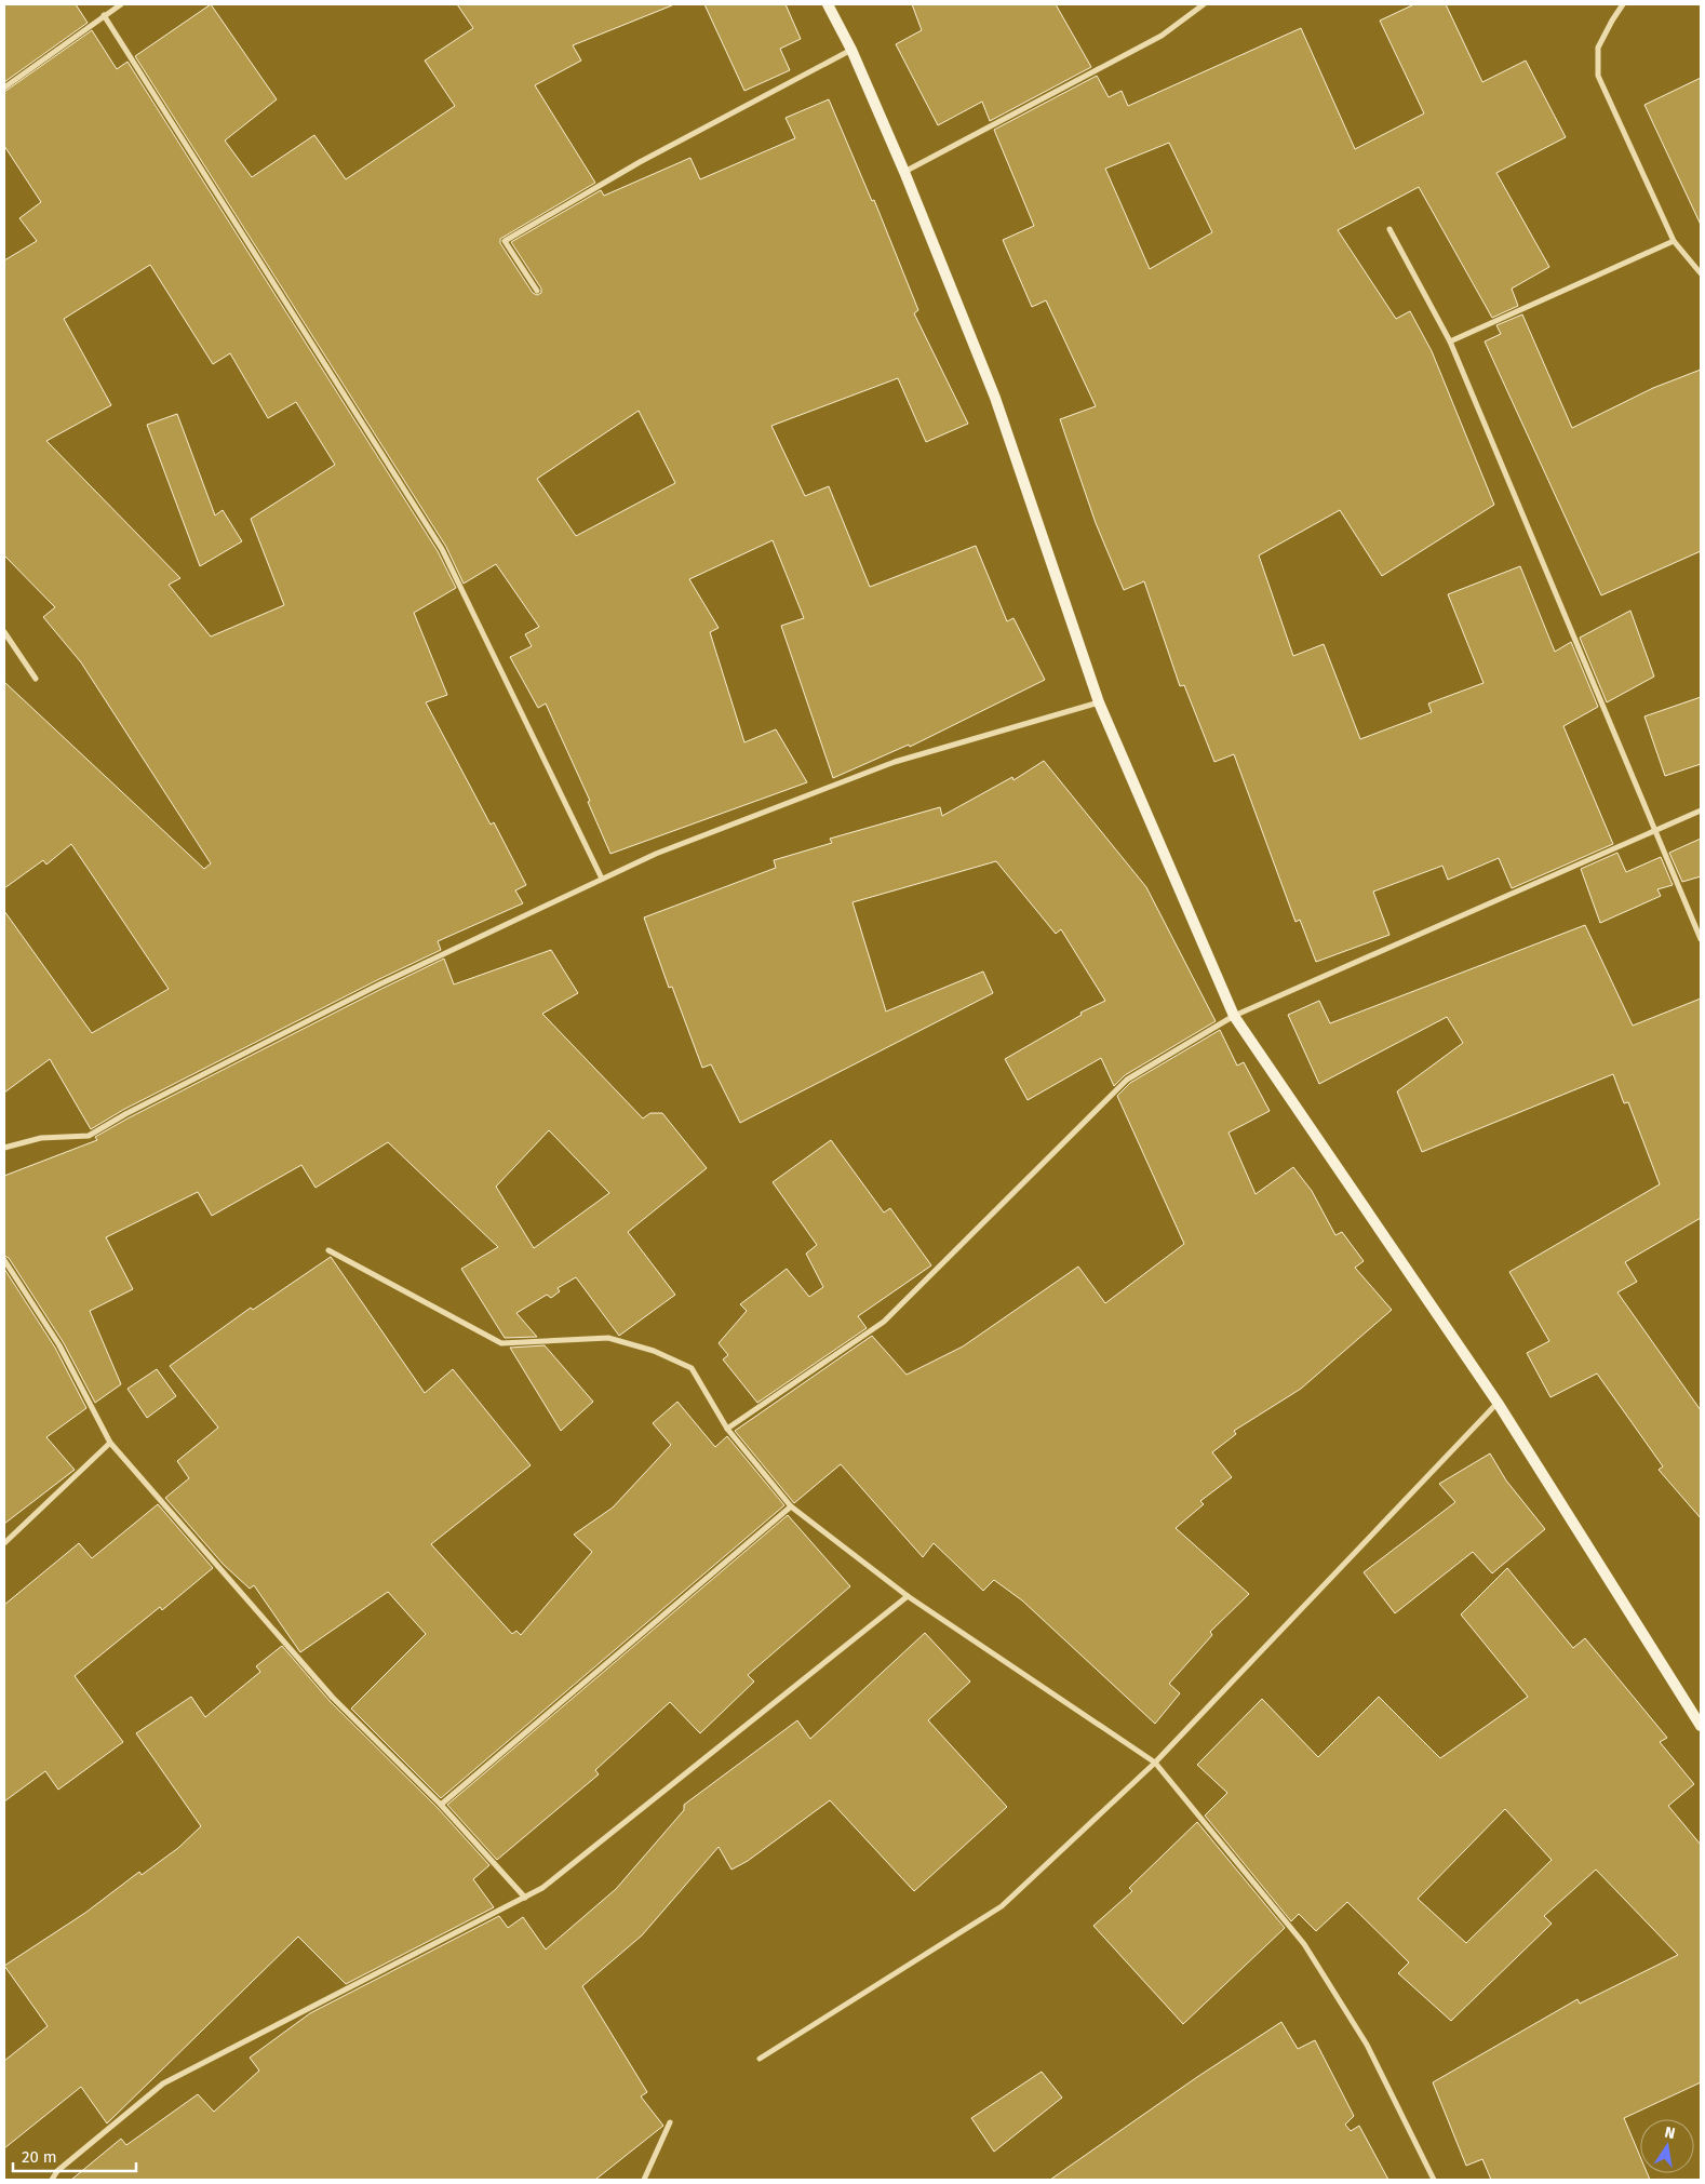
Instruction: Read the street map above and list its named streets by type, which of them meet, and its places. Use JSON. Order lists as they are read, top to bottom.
{
  "scale_bar": "20 m",
  "north": "top"
}
